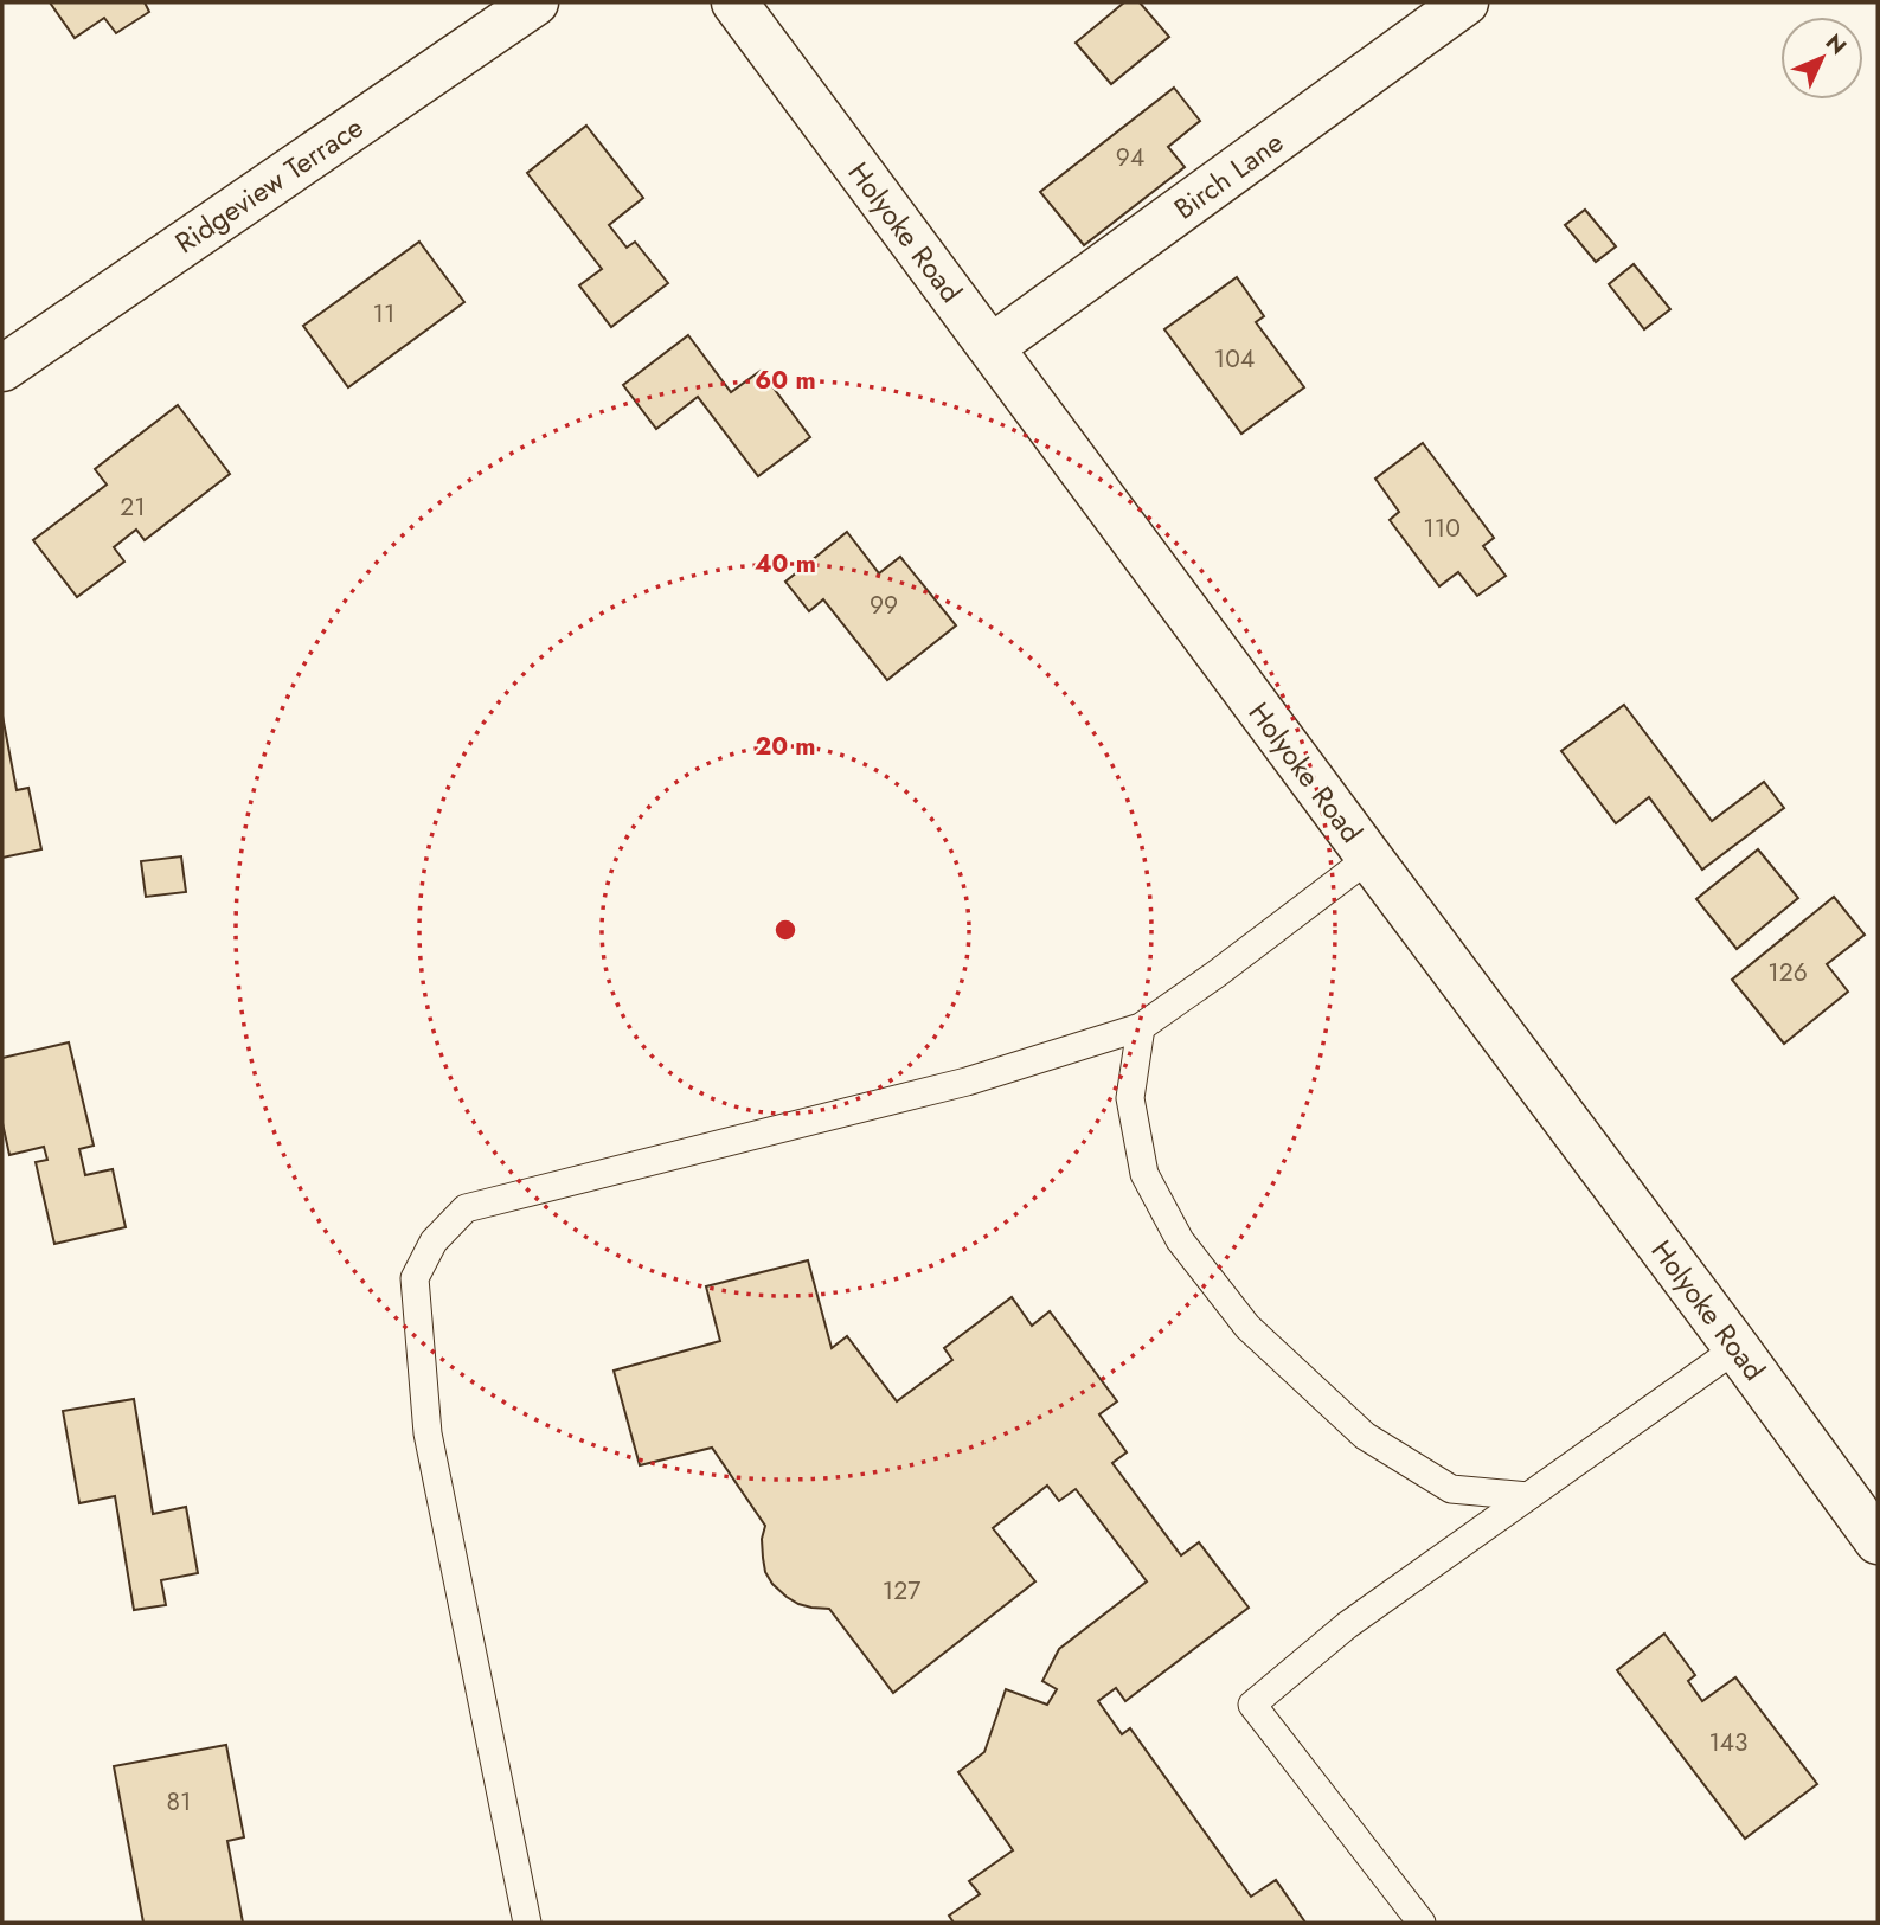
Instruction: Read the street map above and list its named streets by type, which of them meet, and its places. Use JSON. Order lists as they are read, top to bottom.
{
  "streets": {
    "street": ["Birch Lane", "Ridgeview Terrace", "Holyoke Road"]
  },
  "crossings": [
    ["Birch Lane", "Holyoke Road"]
  ],
  "house_numbers": [
    "94",
    "11",
    "104",
    "21",
    "110",
    "99",
    "126",
    "127",
    "143",
    "81"
  ],
  "north": "top right",
  "rings": ["60 m", "40 m", "20 m"]
}
